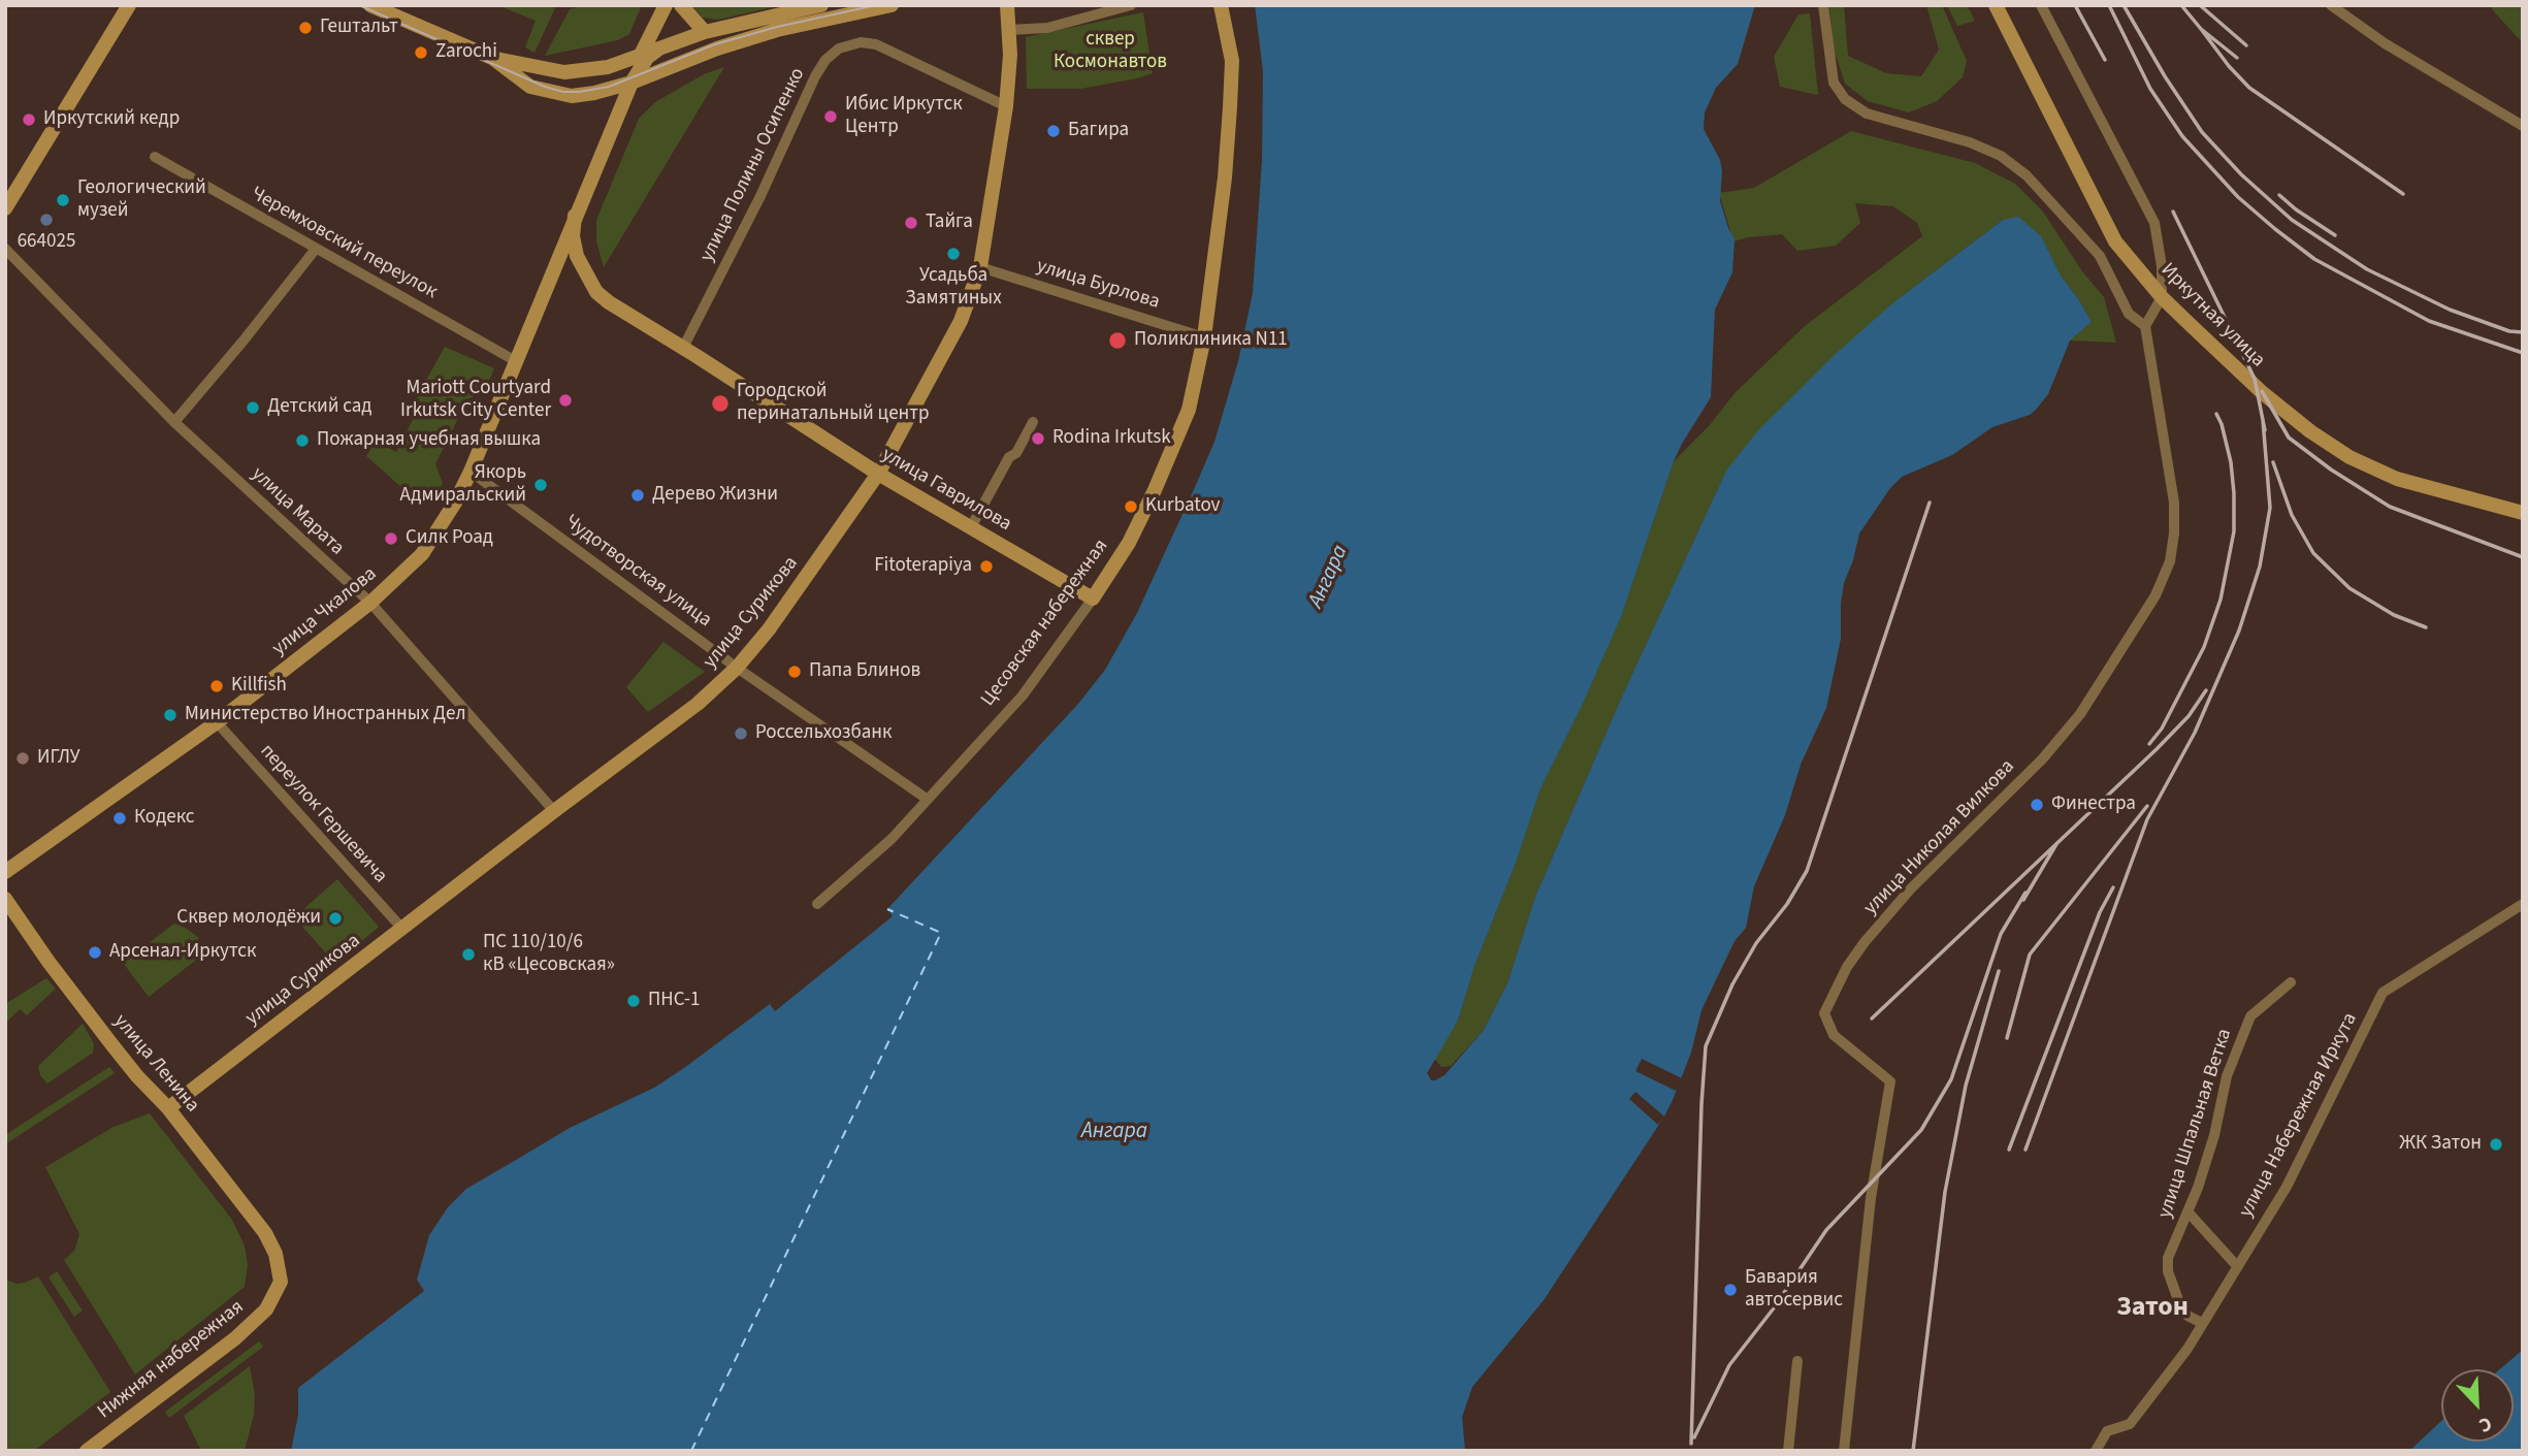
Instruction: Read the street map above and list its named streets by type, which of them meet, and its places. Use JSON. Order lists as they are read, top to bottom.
{
  "streets": {
    "main road": [
      "Иркутная улица",
      "улица Гаврилова",
      "улица Чкалова",
      "улица Сурикова",
      "Цесовская набережная",
      "улица Ленина",
      "Нижняя набережная"
    ],
    "street": [
      "улица Полины Осипенко",
      "Черемховский переулок",
      "улица Бурлова",
      "улица Марата",
      "Чудотворская улица",
      "переулок Гершевича",
      "улица Николая Вилкова",
      "улица Набережная Иркута",
      "улица Шпальная Ветка"
    ]
  },
  "crossings": [
    ["улица Полины Осипенко", "улица Гаврилова"],
    ["улица Полины Осипенко", "улица Сурикова"],
    ["Черемховский переулок", "улица Чкалова"],
    ["улица Бурлова", "улица Сурикова"],
    ["улица Бурлова", "Цесовская набережная"],
    ["улица Гаврилова", "улица Чкалова"],
    ["улица Гаврилова", "улица Сурикова"],
    ["улица Гаврилова", "Цесовская набережная"],
    ["улица Марата", "улица Чкалова"],
    ["улица Марата", "улица Сурикова"],
    ["Чудотворская улица", "улица Чкалова"],
    ["Чудотворская улица", "улица Сурикова"],
    ["Чудотворская улица", "Цесовская набережная"],
    ["улица Чкалова", "переулок Гершевича"],
    ["улица Сурикова", "переулок Гершевича"],
    ["улица Сурикова", "улица Ленина"],
    ["улица Ленина", "Нижняя набережная"],
    ["улица Набережная Иркута", "улица Шпальная Ветка"]
  ],
  "districts": ["Затон"],
  "water": ["Ангара"],
  "parks": ["сквер Космонавтов"],
  "places": [
    "Гештальт",
    "Zarochi",
    "Ибис Иркутск Центр",
    "Иркутский кедр",
    "Багира",
    "Геологический музей",
    "664025",
    "Тайга",
    "Усадьба Замятиных",
    "Поликлиника N11",
    "Mariott Courtyard Irkutsk City Center",
    "Городской перинатальный центр",
    "Детский сад",
    "Rodina Irkutsk",
    "Пожарная учебная вышка",
    "Якорь Адмиральский",
    "Дерево Жизни",
    "Kurbatov",
    "Силк Роад",
    "Fitoterapiya",
    "Папа Блинов",
    "Killfish",
    "Министерство Иностранных Дел",
    "Россельхозбанк",
    "ИГЛУ",
    "Финестра",
    "Кодекс",
    "Сквер молодёжи",
    "Арсенал-Иркутск",
    "ПС 110/10/6 кВ «Цесовская»",
    "ПНС-1",
    "ЖК Затон",
    "Бавария автосервис"
  ],
  "north": "bottom right"
}
